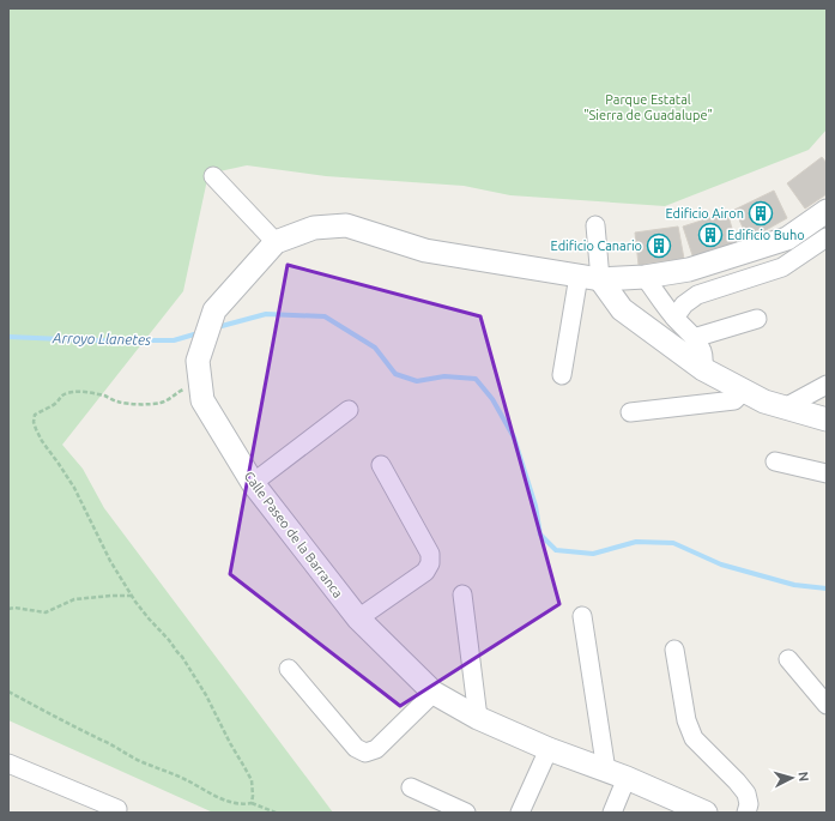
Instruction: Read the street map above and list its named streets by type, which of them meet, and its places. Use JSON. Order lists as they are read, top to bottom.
{
  "streets": {
    "street": ["Calle Paseo de la Barranca"]
  },
  "water": ["Arroyo Llanetes"],
  "parks": ["Parque Estatal \"Sierra de Guadalupe\""],
  "places": {
    "building": ["Edificio Airon", "Edificio Buho", "Edificio Canario"]
  },
  "north": "right"
}
